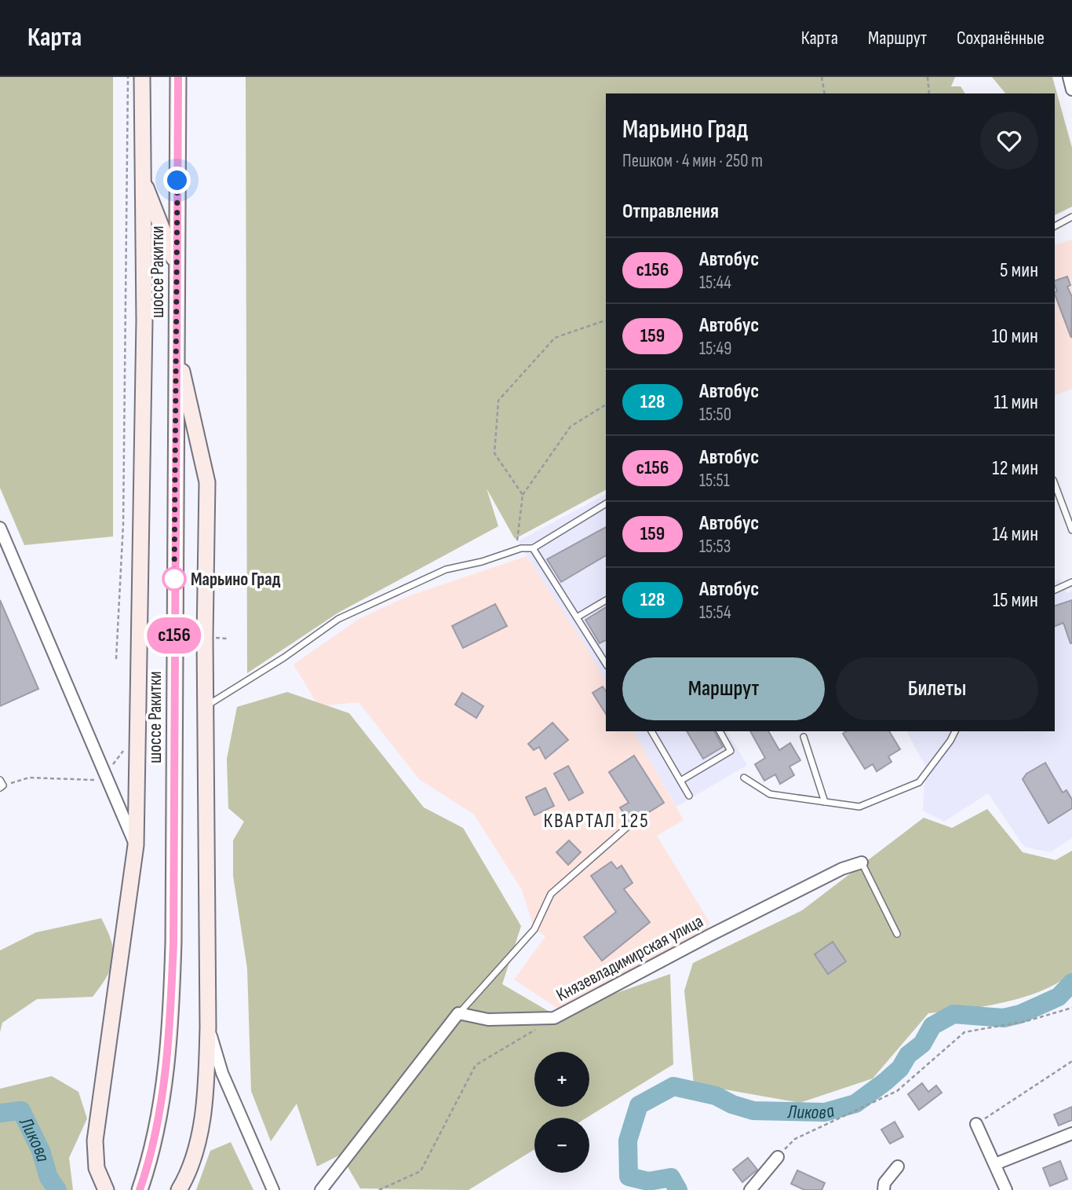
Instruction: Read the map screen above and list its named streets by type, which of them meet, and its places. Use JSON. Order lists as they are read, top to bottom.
{
  "streets": {
    "street": ["шоссе Ракитки", "Князевладимирская улица"]
  },
  "districts": ["КВАРТАЛ 125"],
  "water": ["Ликова"],
  "places": ["Марьино Град"],
  "lines": ["bus line с156"],
  "page": {
    "header": "Карта",
    "nav": ["Карта", "Маршрут", "Сохранённые"],
    "on_map": "с156",
    "heading": [
      ["Марьино Град", "Пешком · 4 мин · 250 m"],
      "Отправления"
    ],
    "list": [
      {
        "mark": "с156",
        "name": "Автобус",
        "note": "15:44",
        "value": "5 мин"
      },
      {
        "mark": "159",
        "name": "Автобус",
        "note": "15:49",
        "value": "10 мин"
      },
      {
        "mark": "128",
        "name": "Автобус",
        "note": "15:50",
        "value": "11 мин"
      },
      {
        "mark": "с156",
        "name": "Автобус",
        "note": "15:51",
        "value": "12 мин"
      },
      {
        "mark": "159",
        "name": "Автобус",
        "note": "15:53",
        "value": "14 мин"
      },
      {
        "mark": "128",
        "name": "Автобус",
        "note": "15:54",
        "value": "15 мин"
      }
    ],
    "buttons": ["Маршрут", "Билеты"],
    "map_buttons": ["+", "−"]
  }
}
